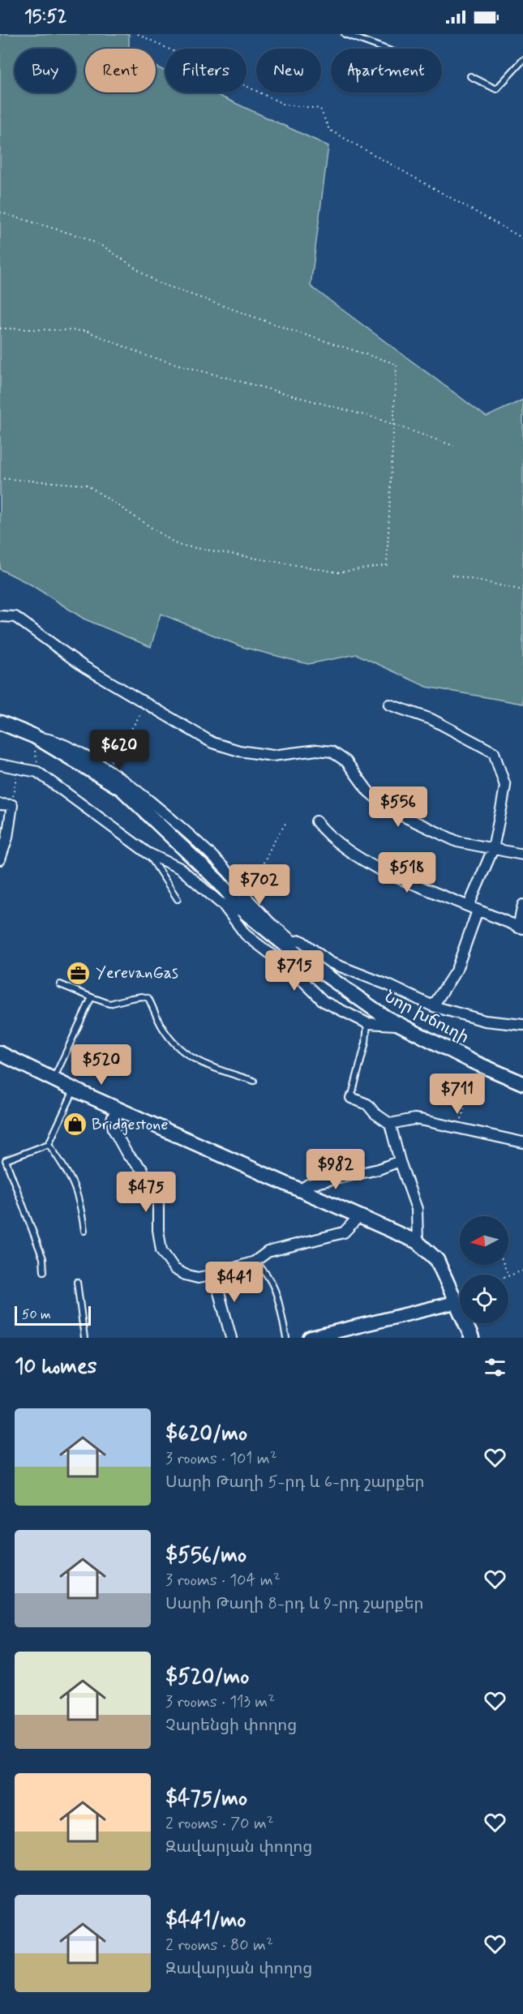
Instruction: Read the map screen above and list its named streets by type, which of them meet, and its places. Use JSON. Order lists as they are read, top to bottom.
{
  "streets": {
    "main road": ["Նոր խճուղի"]
  },
  "places": {
    "office": ["YerevanGas"],
    "shop": ["Bridgestone"]
  },
  "scale_bar": "50 m",
  "north": "left",
  "page": {
    "status": "15:52",
    "chip": [
      "Buy",
      "Rent",
      "Filters",
      "New",
      "Apartment"
    ],
    "price": [
      "$620",
      "$556",
      "$518",
      "$702",
      "$715",
      "$520",
      "$711",
      "$982",
      "$475",
      "$441"
    ],
    "scale": "50 m",
    "heading": "10 homes",
    "list": [
      {
        "name": "$620/mo",
        "note": "3 rooms · 101 m² · Սարի Թաղի 5-րդ և 6-րդ շարքեր"
      },
      {
        "name": "$556/mo",
        "note": "3 rooms · 104 m² · Սարի Թաղի 8-րդ և 9-րդ շարքեր"
      },
      {
        "name": "$520/mo",
        "note": "3 rooms · 113 m² · Չարենցի փողոց"
      },
      {
        "name": "$475/mo",
        "note": "2 rooms · 70 m² · Զավարյան փողոց"
      },
      {
        "name": "$441/mo",
        "note": "2 rooms · 80 m² · Զավարյան փողոց"
      }
    ]
  }
}
